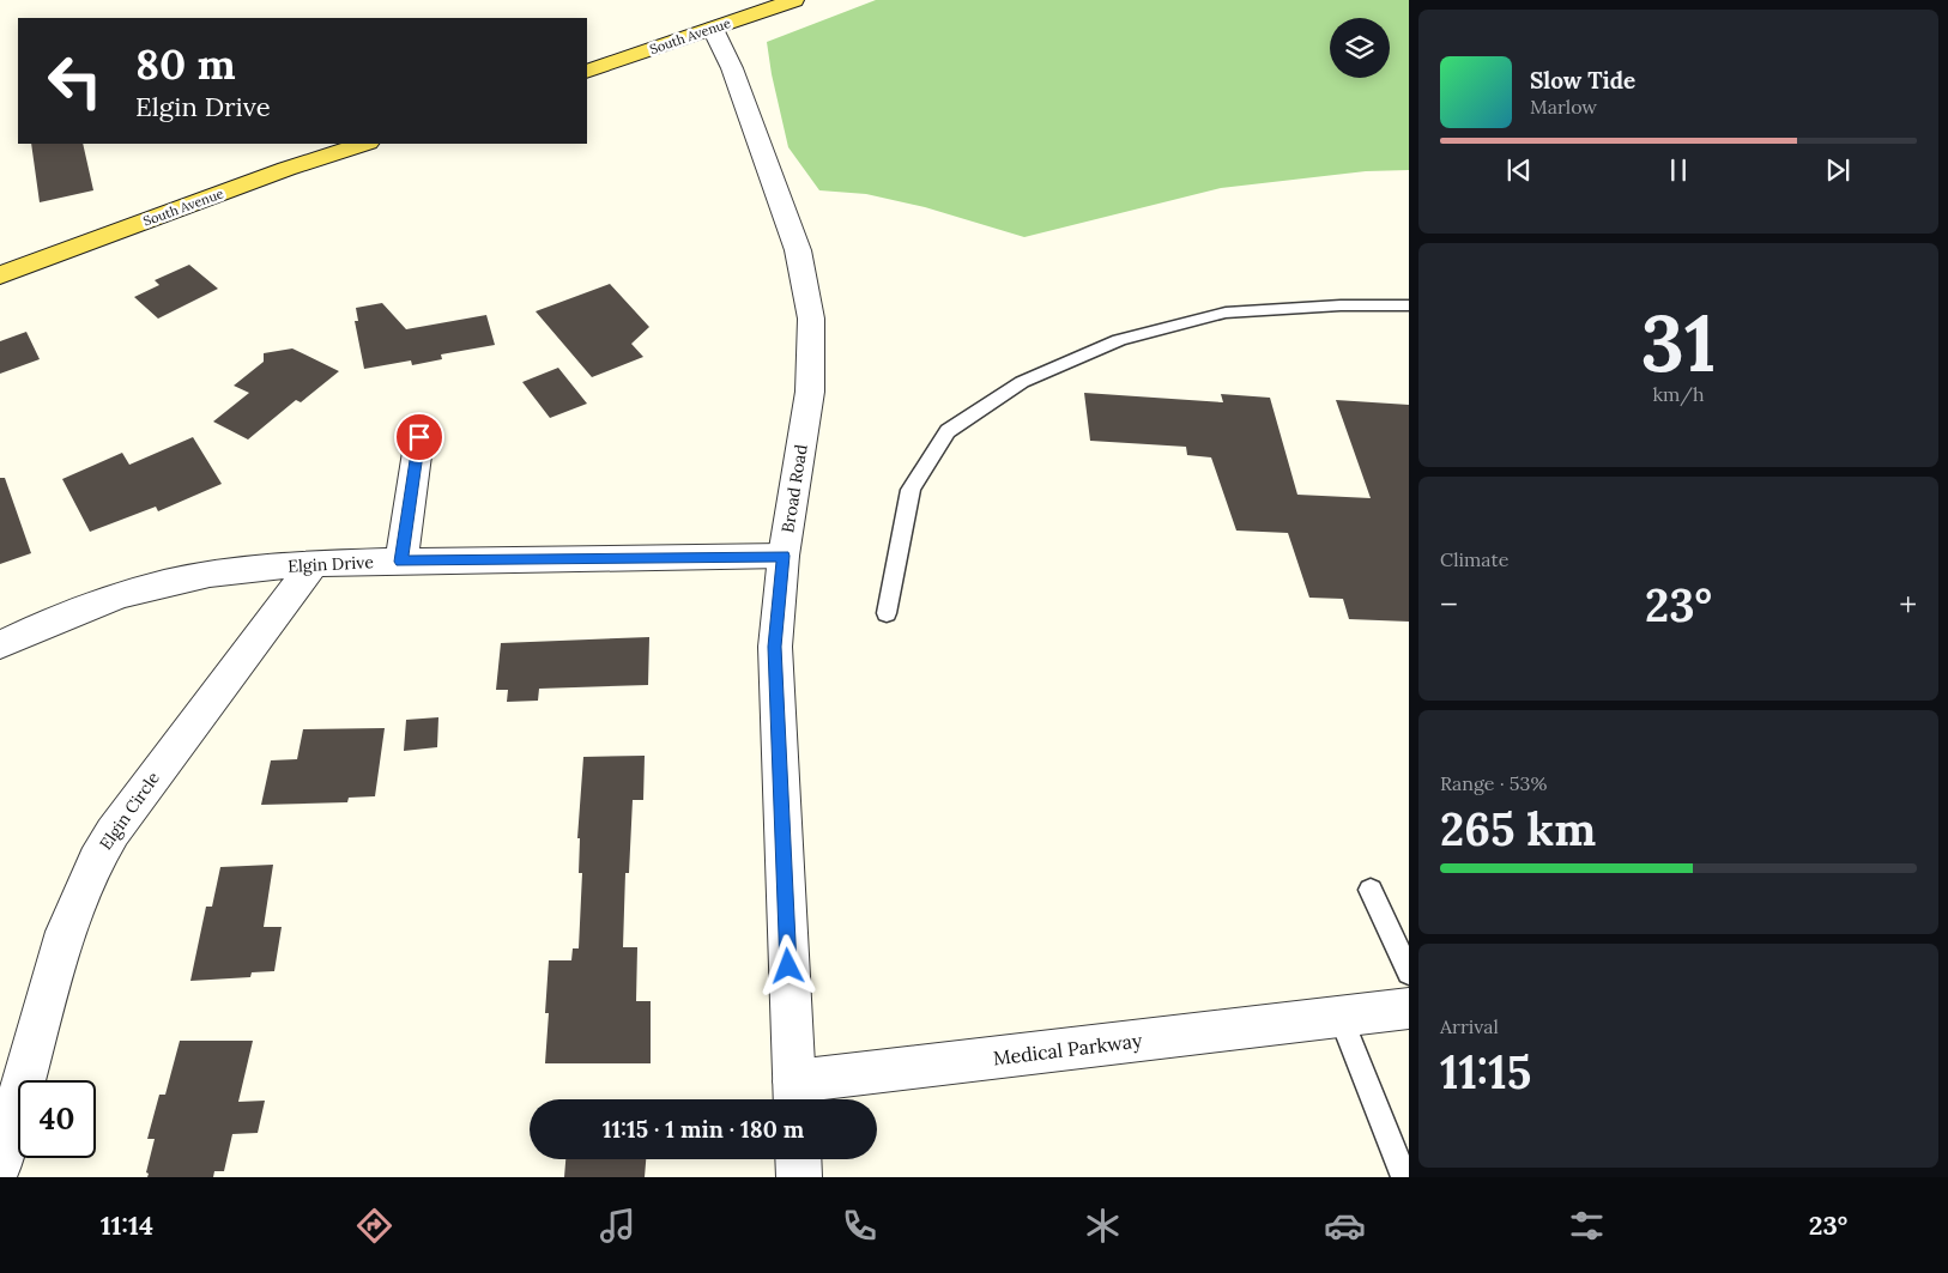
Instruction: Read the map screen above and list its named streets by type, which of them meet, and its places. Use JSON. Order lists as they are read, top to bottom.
{
  "streets": {
    "main road": ["South Avenue"],
    "street": [
      "Broad Road",
      "Elgin Drive",
      "Elgin Circle",
      "Medical Parkway"
    ]
  },
  "crossings": [
    ["South Avenue", "Broad Road"],
    ["Broad Road", "Elgin Drive"],
    ["Broad Road", "Medical Parkway"],
    ["Elgin Drive", "Elgin Circle"]
  ],
  "page": {
    "turn": ["80 m", "Elgin Drive"],
    "song": ["Slow Tide", "Marlow"],
    "tile": [
      ["31", "km/h"],
      "Climate",
      ["Range · 53%", "265 km"],
      ["Arrival", "11:15"]
    ],
    "heat": ["−", "23°", "+"],
    "limit": "40",
    "trip": "11:15 · 1 min · 180 m",
    "tabs": ["11:14", "23°"]
  }
}
